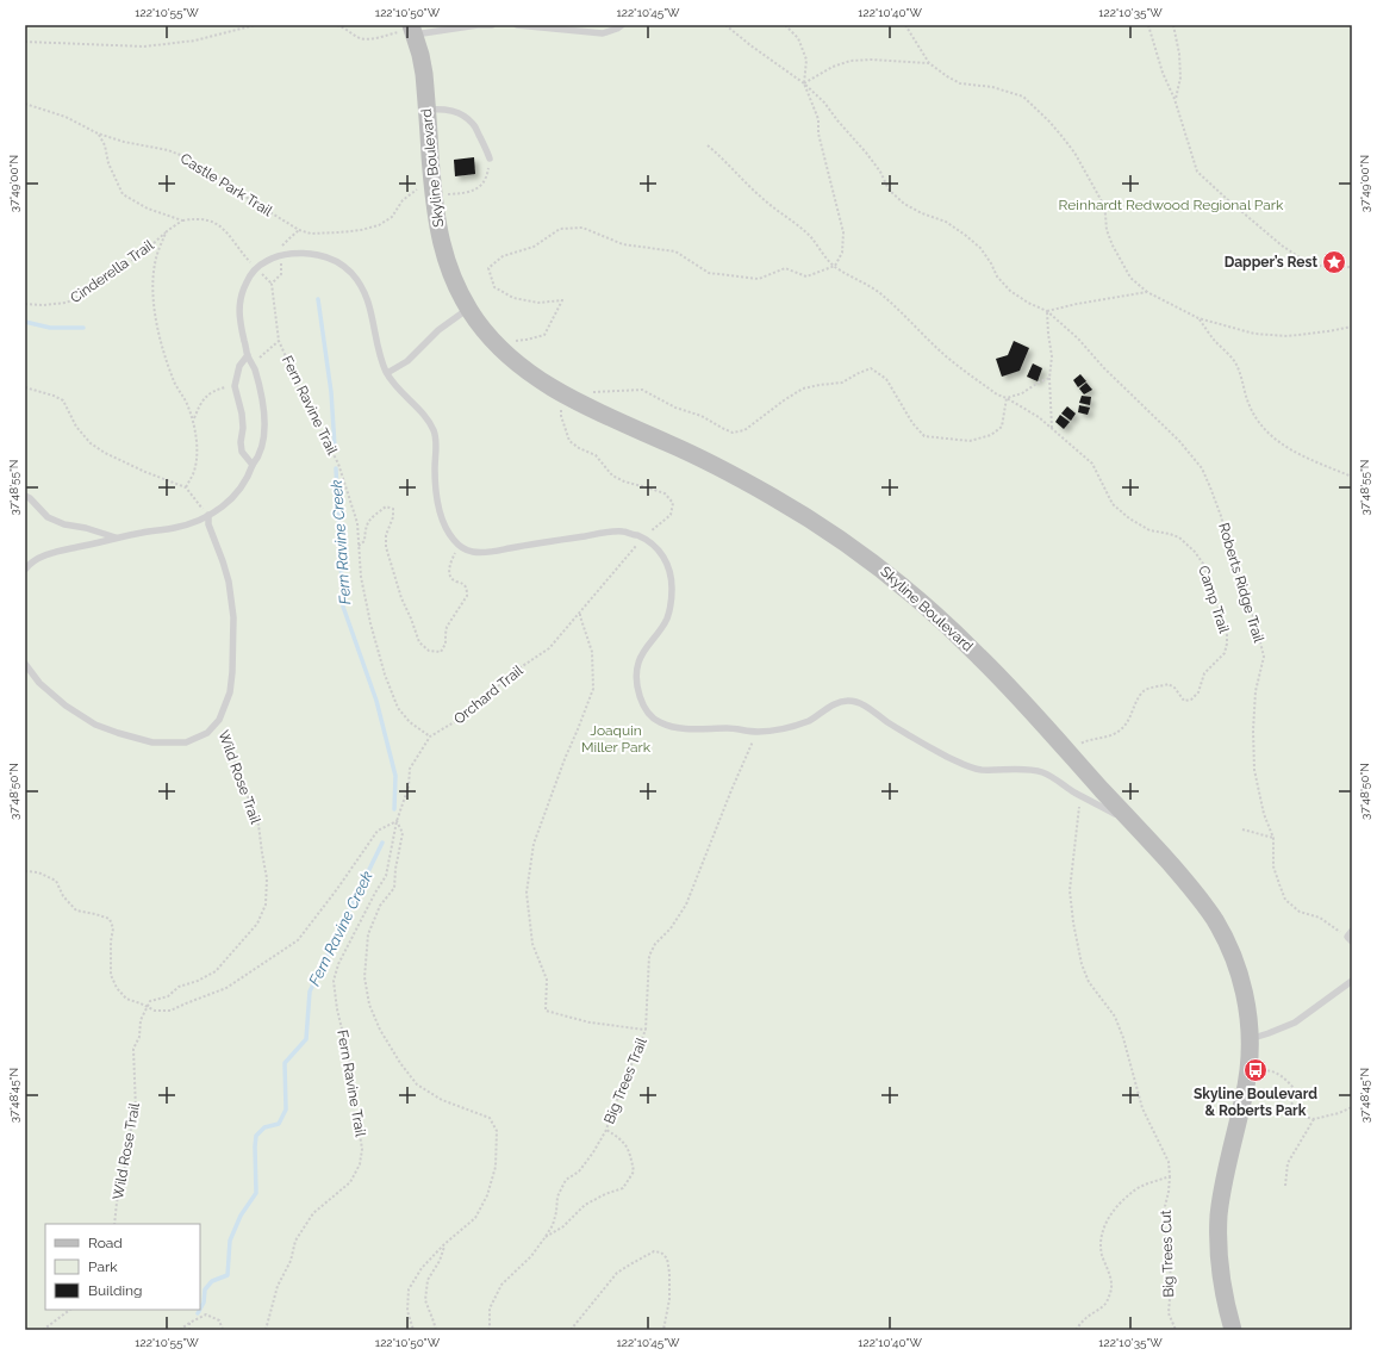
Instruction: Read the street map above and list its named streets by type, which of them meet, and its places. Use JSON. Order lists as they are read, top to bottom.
{
  "streets": {
    "main road": ["Skyline Boulevard"],
    "path": [
      "Castle Park Trail",
      "Cinderella Trail",
      "Fern Ravine Trail",
      "Roberts Ridge Trail",
      "Camp Trail",
      "Orchard Trail",
      "Wild Rose Trail",
      "Big Trees Trail",
      "Big Trees Cut"
    ]
  },
  "crossings": [
    ["Skyline Boulevard", "Camp Trail"],
    ["Skyline Boulevard", "Orchard Trail"],
    ["Fern Ravine Trail", "Orchard Trail"]
  ],
  "water": ["Fern Ravine Creek"],
  "parks": ["Reinhardt Redwood Regional Park", "Joaquin Miller Park"],
  "places": {
    "place": ["Dapper’s Rest"],
    "bus stop": ["Skyline Boulevard & Roberts Park"]
  },
  "legend": ["Road", "Park", "Building"],
  "coordinates": [
    "122°10'55\"W",
    "122°10'50\"W",
    "122°10'45\"W",
    "122°10'40\"W",
    "122°10'35\"W",
    "37°49'00\"N",
    "37°48'55\"N",
    "37°48'50\"N",
    "37°48'45\"N"
  ]
}
